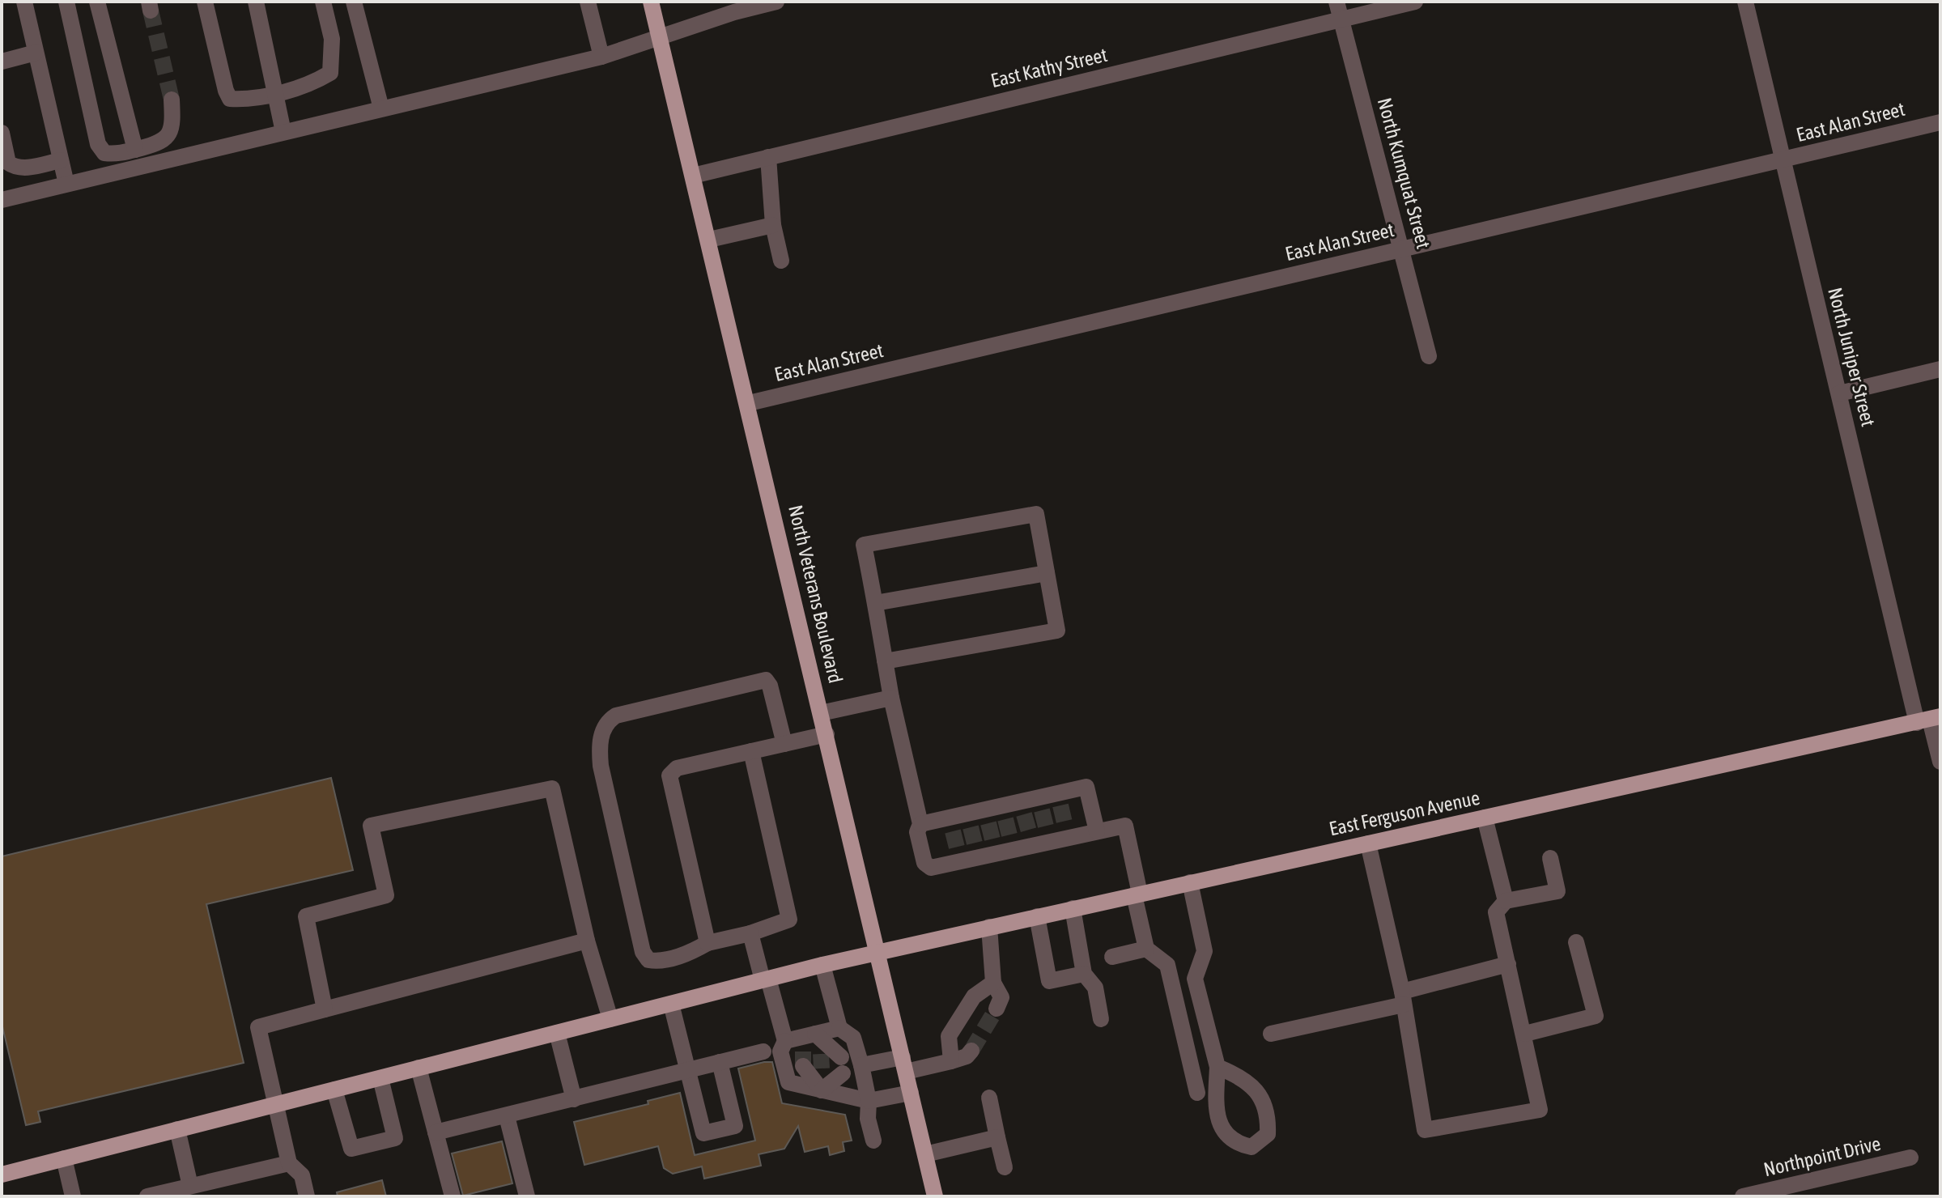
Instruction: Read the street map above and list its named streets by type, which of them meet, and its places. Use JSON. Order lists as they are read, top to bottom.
{
  "streets": {
    "main road": ["North Veterans Boulevard", "East Ferguson Avenue"],
    "street": [
      "East Kathy Street",
      "East Alan Street",
      "North Kumquat Street",
      "North Juniper Street",
      "Northpoint Drive"
    ]
  },
  "crossings": [
    ["East Kathy Street", "North Kumquat Street"],
    ["East Kathy Street", "North Veterans Boulevard"],
    ["East Alan Street", "North Kumquat Street"],
    ["East Alan Street", "North Juniper Street"],
    ["East Alan Street", "North Veterans Boulevard"],
    ["North Juniper Street", "East Ferguson Avenue"],
    ["North Veterans Boulevard", "East Ferguson Avenue"]
  ]
}
